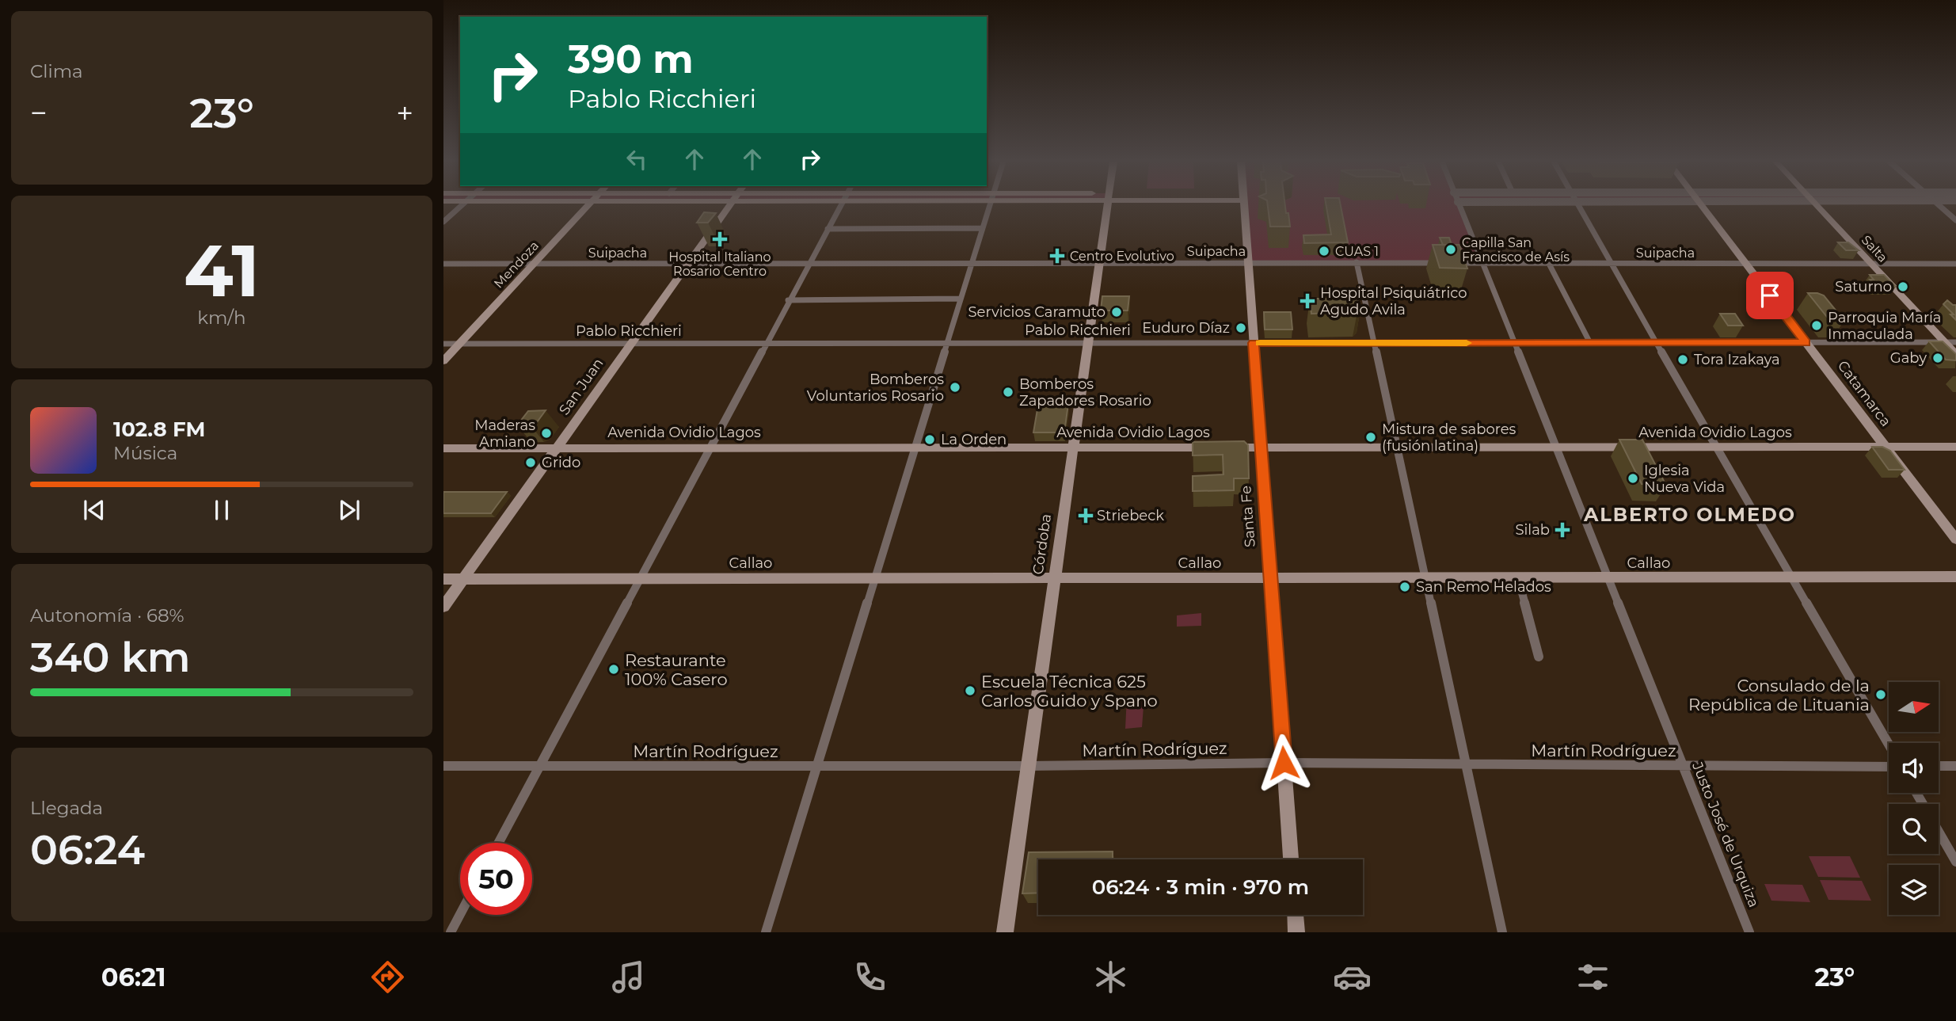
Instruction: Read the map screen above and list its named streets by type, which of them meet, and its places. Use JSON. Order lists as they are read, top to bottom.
{
  "streets": {
    "main road": [
      "Salta",
      "Mendoza",
      "San Juan",
      "Catamarca",
      "Avenida Ovidio Lagos",
      "Santa Fe",
      "Córdoba",
      "Callao"
    ],
    "street": [
      "Suipacha",
      "Pablo Ricchieri",
      "Martín Rodríguez",
      "Justo José de Urquiza"
    ]
  },
  "crossings": [
    ["Salta", "Suipacha"],
    ["Salta", "Pablo Ricchieri"],
    ["Suipacha", "Mendoza"],
    ["Suipacha", "San Juan"],
    ["Suipacha", "Catamarca"],
    ["Suipacha", "Santa Fe"],
    ["Suipacha", "Córdoba"],
    ["Suipacha", "Justo José de Urquiza"],
    ["Mendoza", "Pablo Ricchieri"],
    ["Pablo Ricchieri", "San Juan"],
    ["Pablo Ricchieri", "Catamarca"],
    ["Pablo Ricchieri", "Santa Fe"],
    ["Pablo Ricchieri", "Córdoba"],
    ["Pablo Ricchieri", "Justo José de Urquiza"],
    ["San Juan", "Avenida Ovidio Lagos"],
    ["San Juan", "Callao"],
    ["Catamarca", "Avenida Ovidio Lagos"],
    ["Avenida Ovidio Lagos", "Santa Fe"],
    ["Avenida Ovidio Lagos", "Córdoba"],
    ["Avenida Ovidio Lagos", "Justo José de Urquiza"],
    ["Santa Fe", "Callao"],
    ["Santa Fe", "Martín Rodríguez"],
    ["Córdoba", "Callao"],
    ["Córdoba", "Martín Rodríguez"],
    ["Callao", "Justo José de Urquiza"],
    ["Martín Rodríguez", "Justo José de Urquiza"]
  ],
  "districts": ["ALBERTO OLMEDO"],
  "places": {
    "health": [
      "Hospital Italiano Rosario Centro",
      "Centro Evolutivo",
      "Hospital Psiquiátrico Agudo Avila",
      "Striebeck",
      "Silab"
    ],
    "other": [
      "Capilla San Francisco de Asís",
      "CUAS 1",
      "Saturno",
      "Servicios Caramuto",
      "Parroquia María Inmaculada",
      "Euduro Díaz",
      "Gaby",
      "Tora Izakaya",
      "Bomberos Voluntarios Rosario",
      "Bomberos Zapadores Rosario",
      "Maderas Amiano",
      "Mistura de sabores (fusión latina)",
      "La Orden",
      "Grido",
      "Iglesia Nueva Vida",
      "San Remo Helados",
      "Restaurante 100% Casero",
      "Escuela Técnica 625 Carlos Guido y Spano",
      "Consulado de la República de Lituania"
    ]
  },
  "north": "right",
  "page": {
    "tile": [
      "Clima",
      ["41", "km/h"],
      ["Autonomía · 68%", "340 km"],
      ["Llegada", "06:24"]
    ],
    "turn": ["390 m", "Pablo Ricchieri"],
    "heat": ["−", "23°", "+"],
    "song": ["102.8 FM", "Música"],
    "limit": "50",
    "trip": "06:24 · 3 min · 970 m",
    "tabs": ["06:21", "23°"]
  }
}
